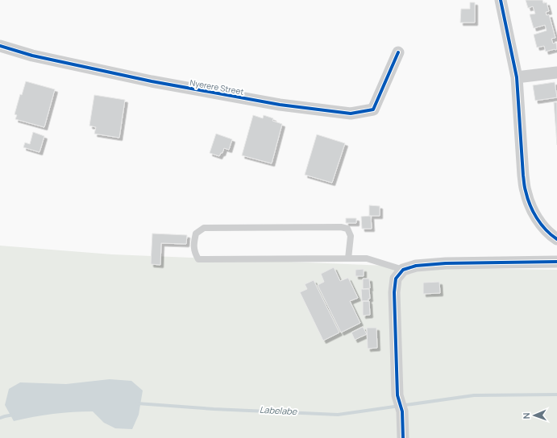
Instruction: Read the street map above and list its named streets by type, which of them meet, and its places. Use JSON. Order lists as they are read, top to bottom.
{
  "streets": {
    "street": ["Nyerere Street"]
  },
  "water": ["Labelabe"],
  "north": "left"
}
